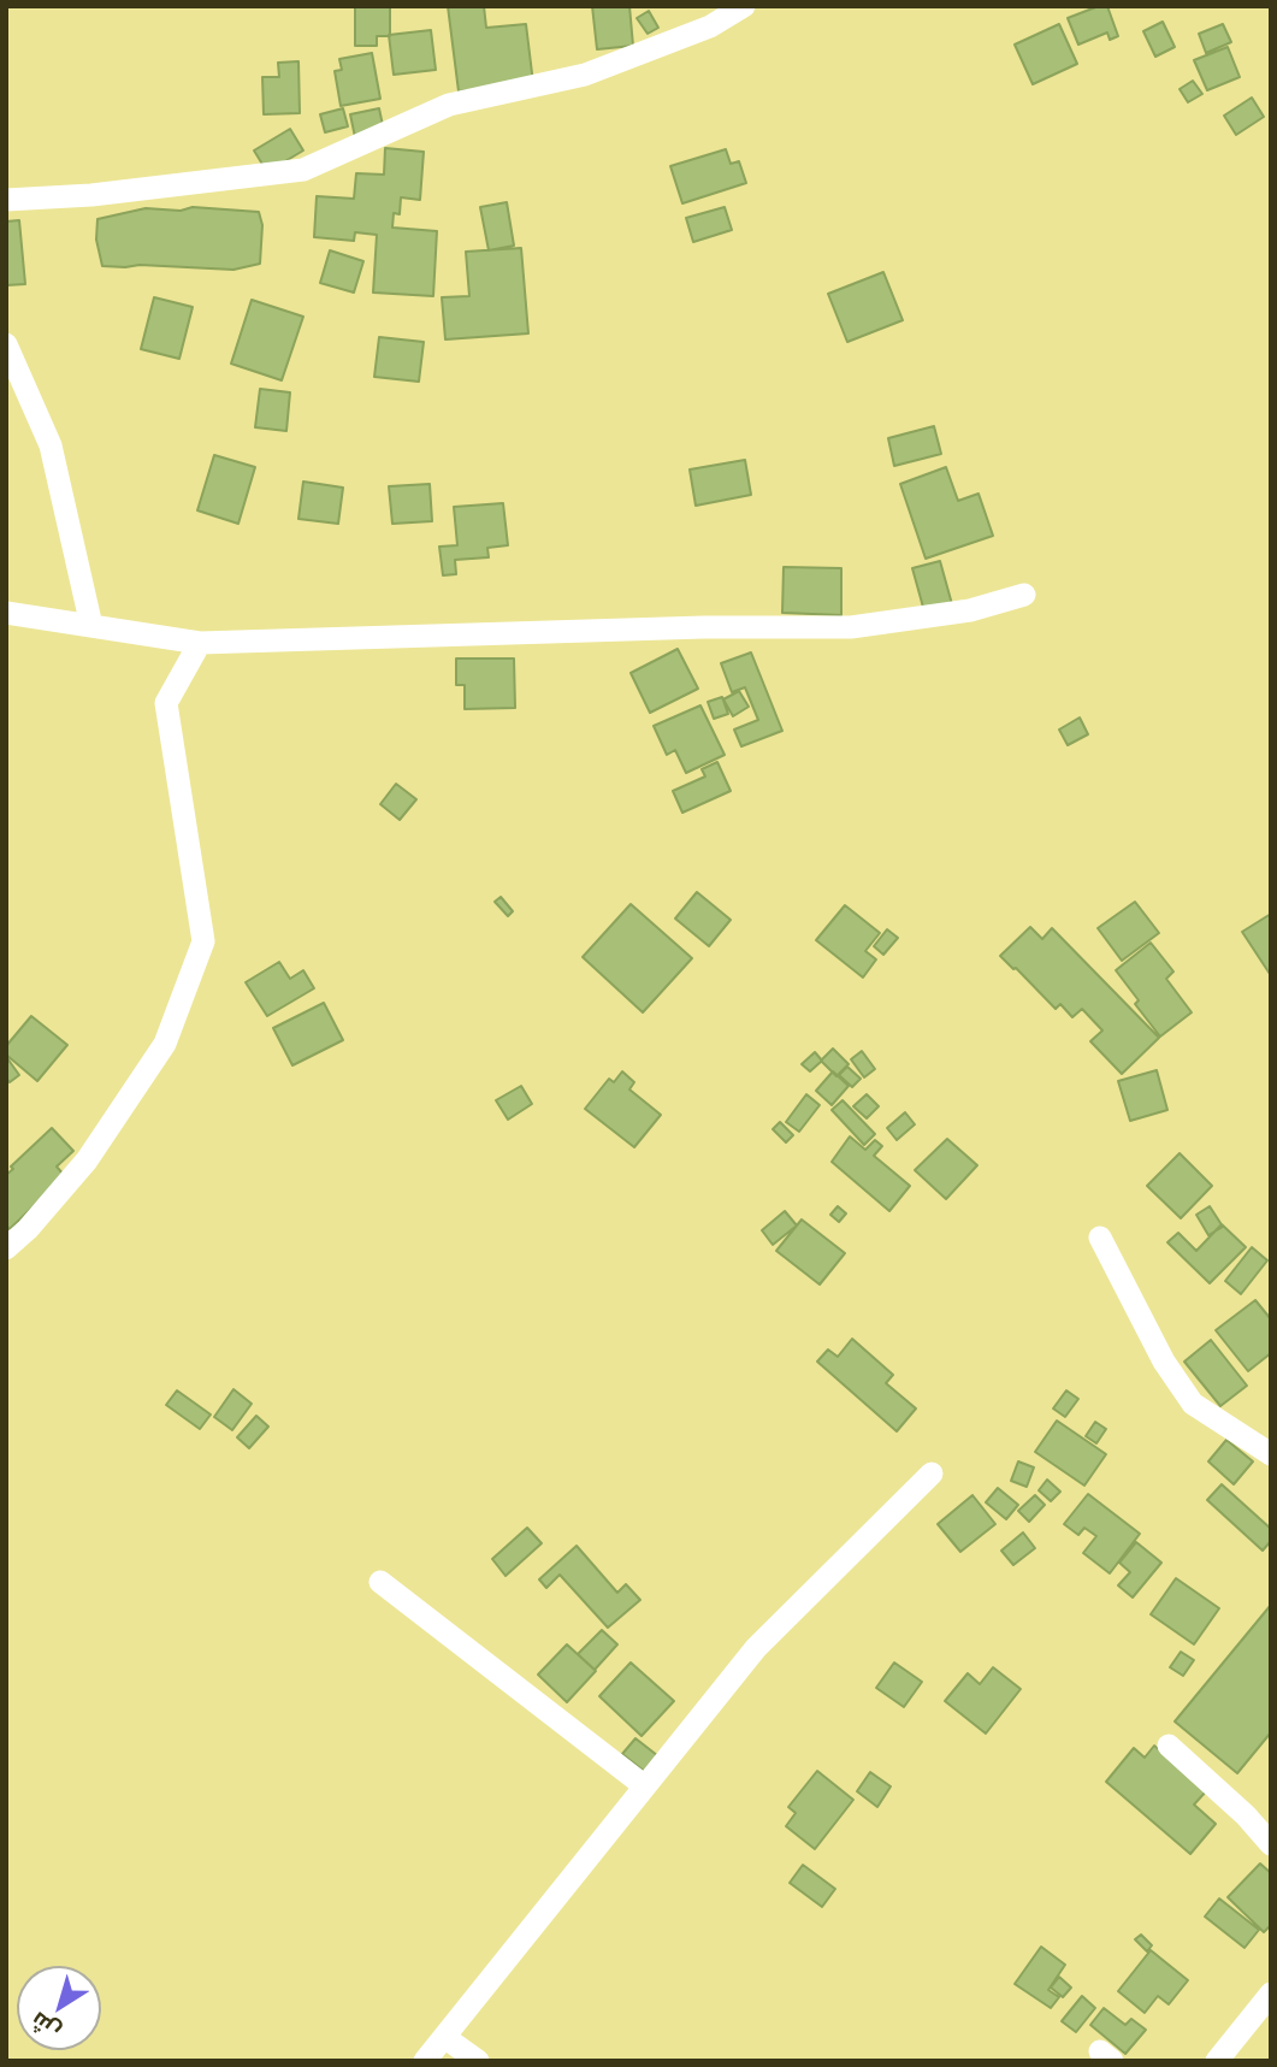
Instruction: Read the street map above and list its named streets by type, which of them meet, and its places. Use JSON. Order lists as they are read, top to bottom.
{
  "north": "bottom left"
}
